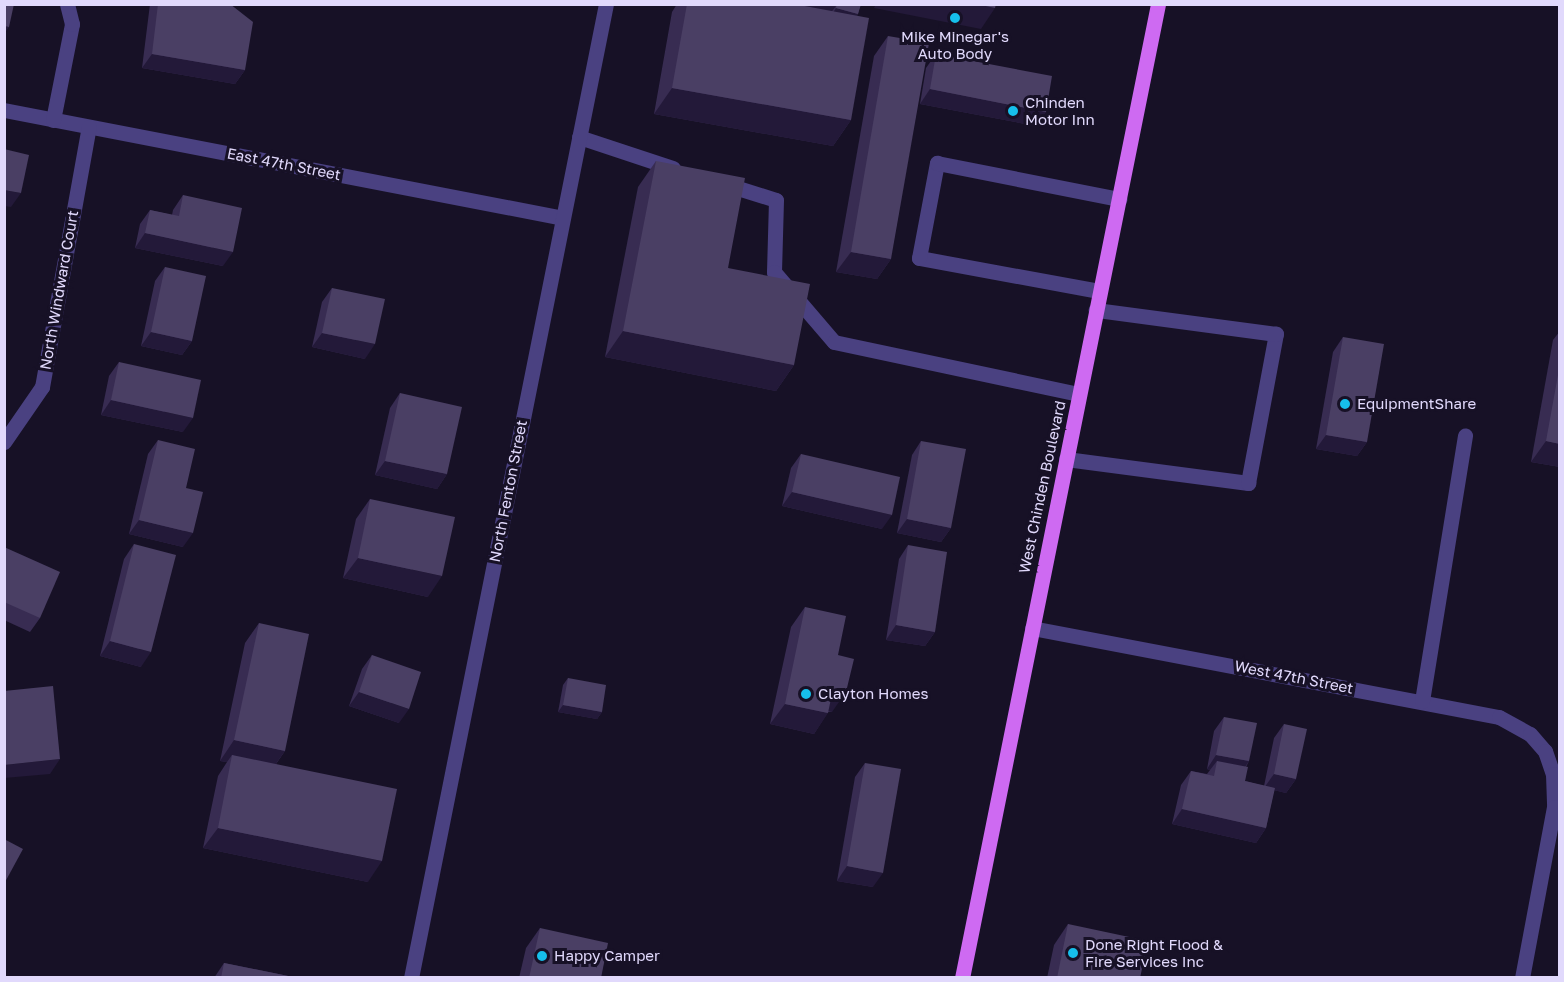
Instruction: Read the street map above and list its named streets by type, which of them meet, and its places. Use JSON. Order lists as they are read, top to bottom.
{
  "streets": {
    "main road": ["West Chinden Boulevard"],
    "street": [
      "East 47th Street",
      "North Windward Court",
      "North Fenton Street",
      "West 47th Street"
    ]
  },
  "crossings": [
    ["East 47th Street", "North Windward Court"],
    ["East 47th Street", "North Fenton Street"],
    ["West Chinden Boulevard", "West 47th Street"]
  ],
  "places": [
    "Mike Minegar's Auto Body",
    "Chinden Motor Inn",
    "EquipmentShare",
    "Clayton Homes",
    "Done Right Flood & Fire Services Inc",
    "Happy Camper"
  ]
}
